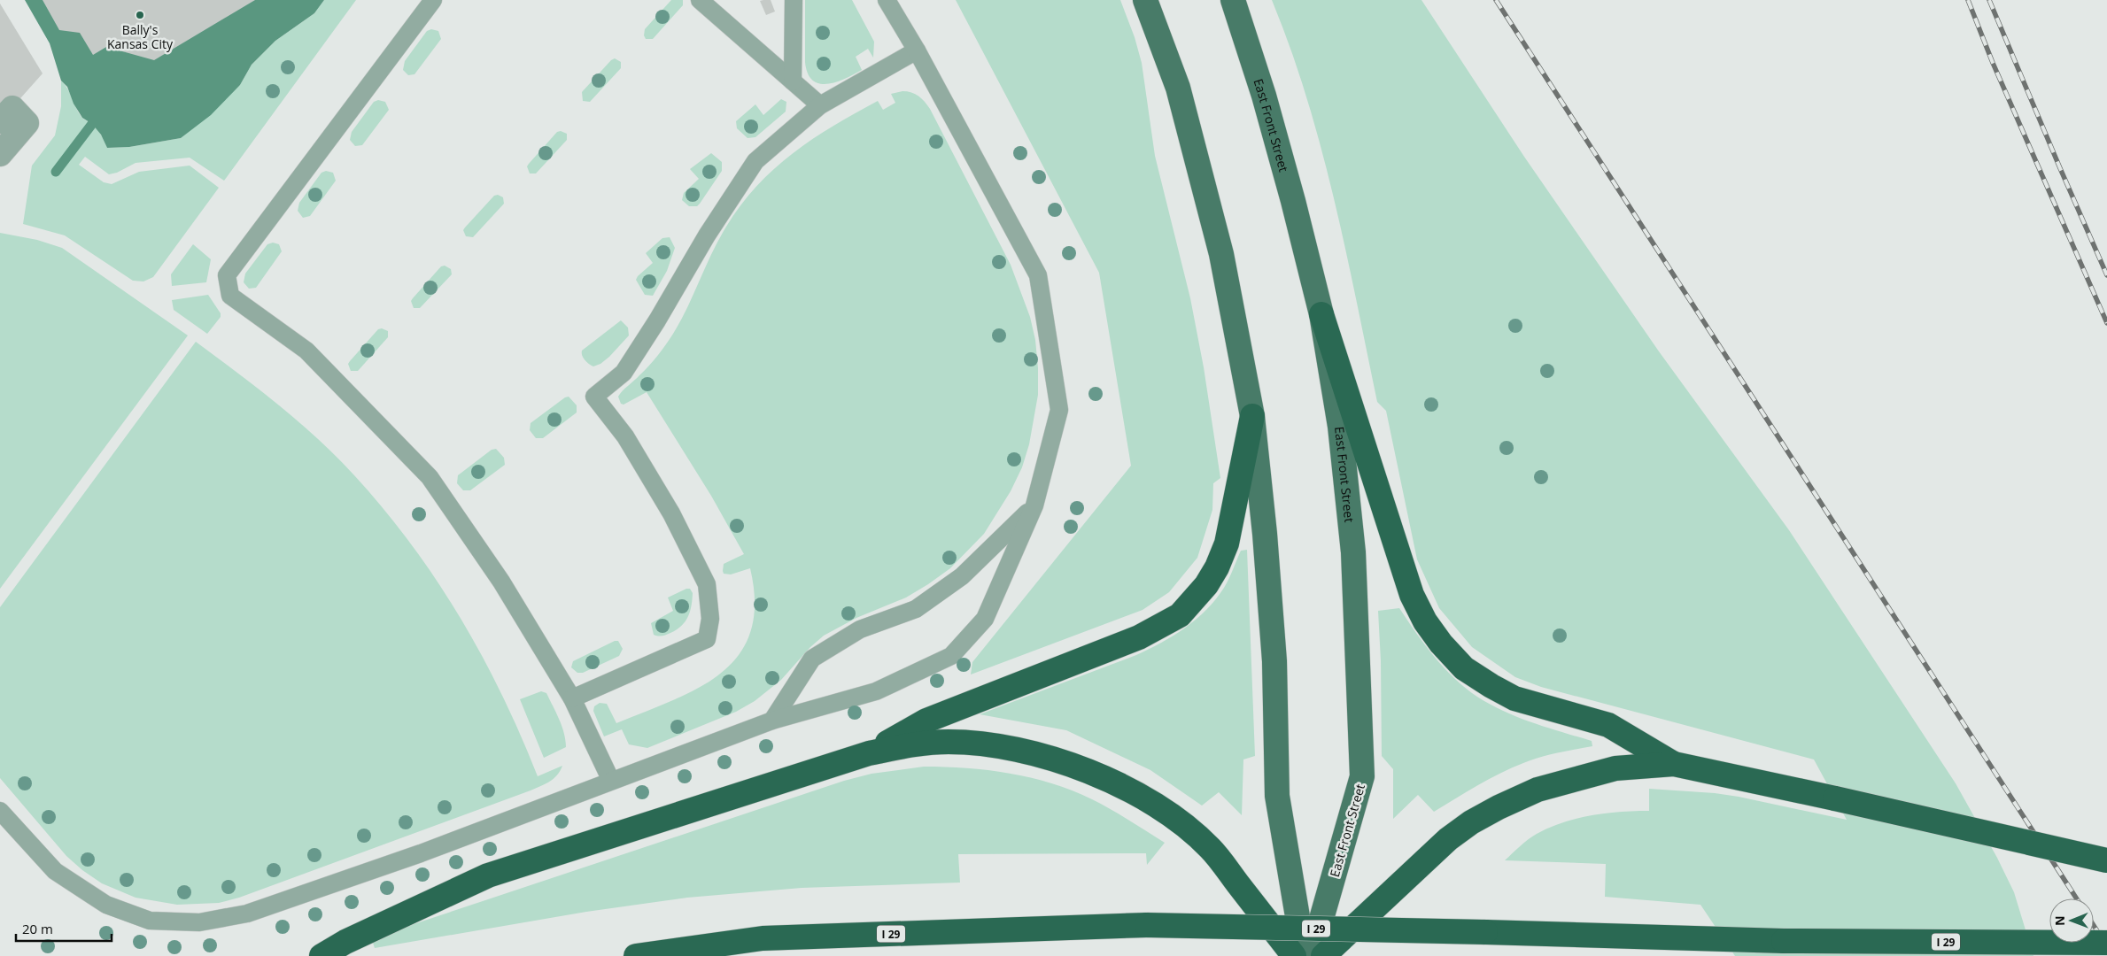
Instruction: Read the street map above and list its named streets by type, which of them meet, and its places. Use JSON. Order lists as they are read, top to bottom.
{
  "streets": {
    "highway": ["I 29"],
    "main road": ["East Front Street"]
  },
  "places": ["Bally's Kansas City"],
  "scale_bar": "20 m",
  "north": "left"
}
